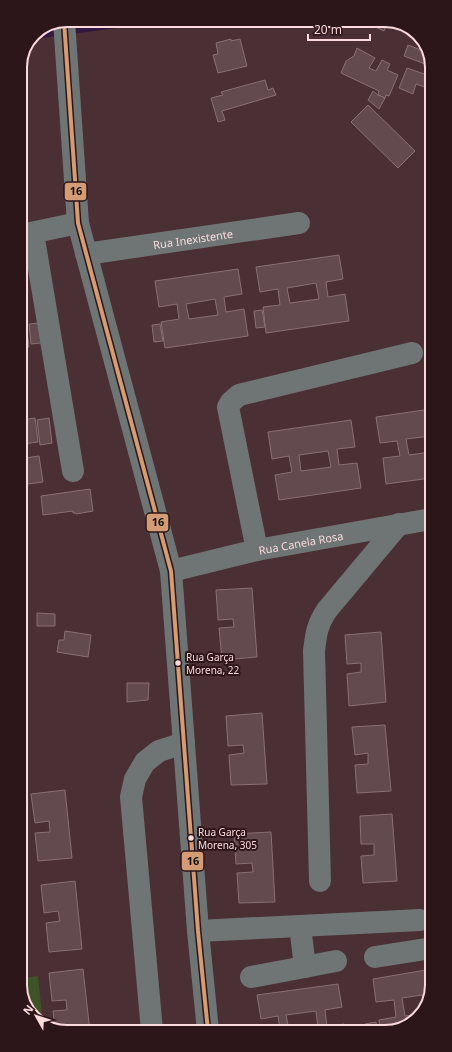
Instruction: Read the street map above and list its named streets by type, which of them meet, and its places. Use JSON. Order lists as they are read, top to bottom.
{
  "streets": {
    "street": ["Rua Inexistente", "Rua Canela Rosa"]
  },
  "places": ["Rua Garça Morena, 22", "Rua Garça Morena, 305"],
  "lines": ["transit line 16"],
  "scale_bar": "20 m",
  "north": "top left"
}
